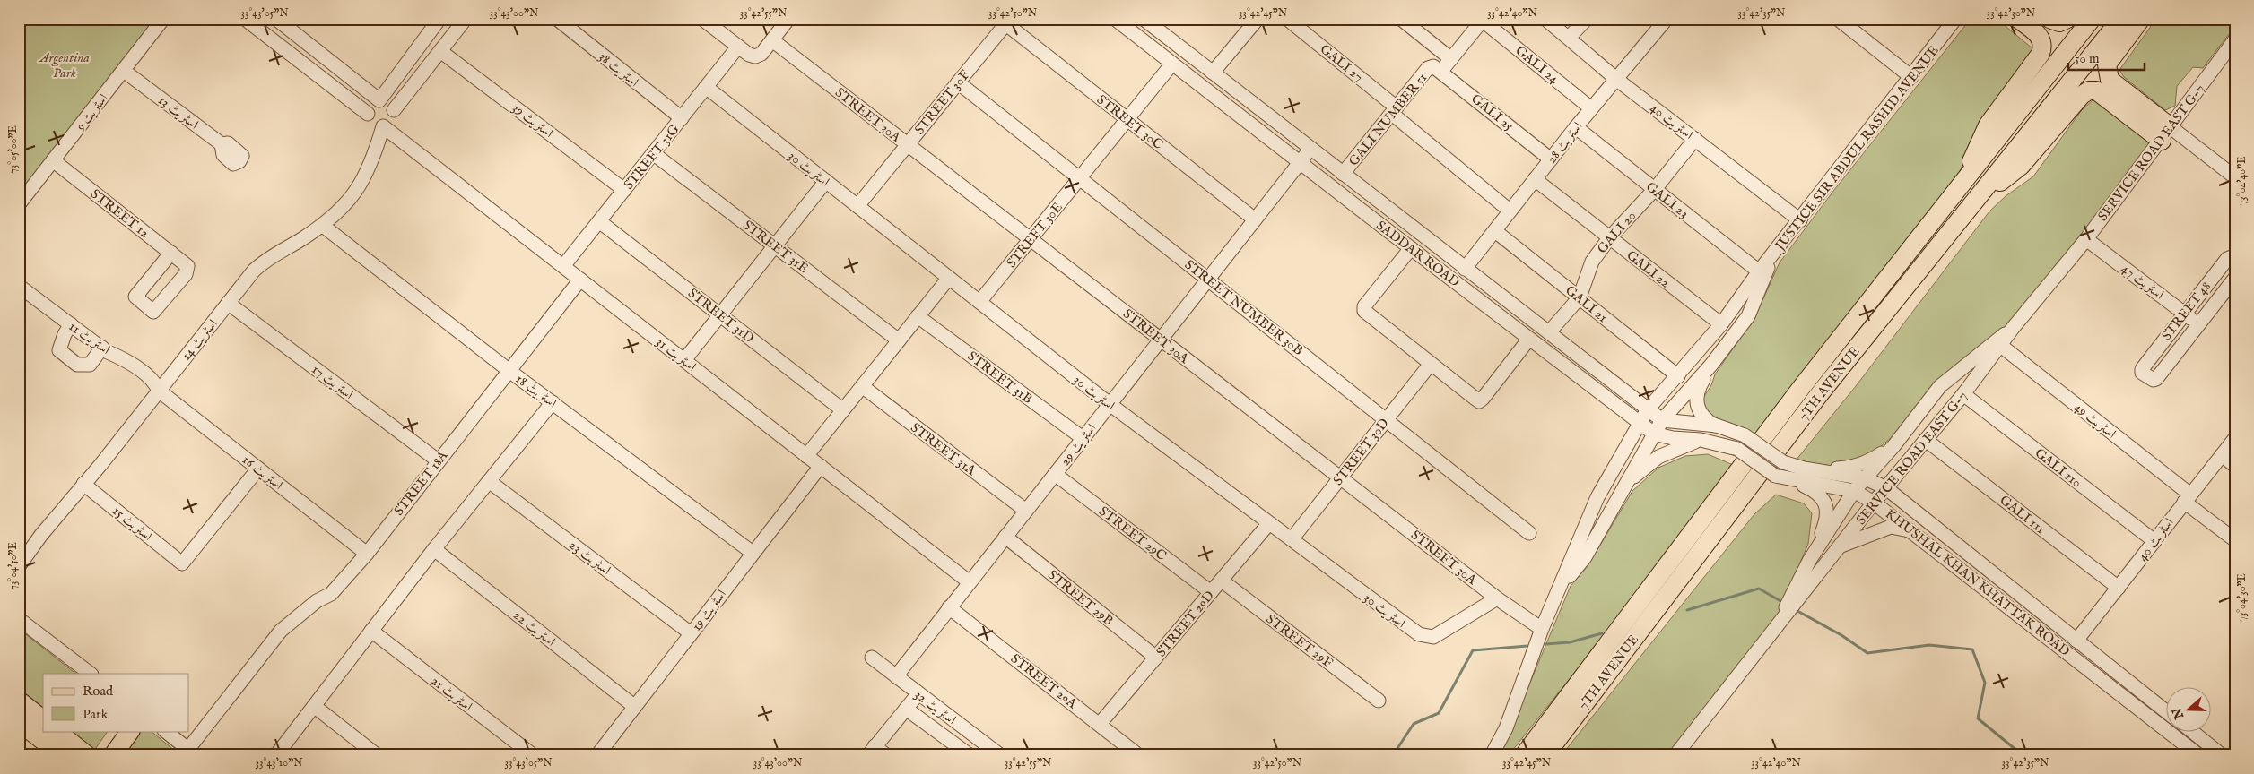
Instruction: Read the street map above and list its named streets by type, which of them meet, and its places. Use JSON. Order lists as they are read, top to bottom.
{
  "streets": {
    "main road": ["7TH AVENUE"],
    "street": [
      "GALI 27",
      "GALI 24",
      "اسٹریٹ 38",
      "STREET 30F",
      "اسٹریٹ 9",
      "اسٹریٹ 13",
      "GALI 25",
      "STREET 30A",
      "GALI NUMBER 51",
      "اسٹریٹ 39",
      "اسٹریٹ 40",
      "STREET 30C",
      "اسٹریٹ 28",
      "JUSTICE SIR ABDUL RASHID AVENUE",
      "SERVICE ROAD EAST G-7",
      "STREET 31G",
      "اسٹریٹ 30",
      "GALI 23",
      "STREET 12",
      "GALI 20",
      "STREET 30E",
      "STREET 31E",
      "SADDAR ROAD",
      "GALI 22",
      "اسٹریٹ 47",
      "GALI 21",
      "STREET NUMBER 30B",
      "STREET 48",
      "STREET 31D",
      "اسٹریٹ 11",
      "اسٹریٹ 14",
      "اسٹریٹ 31",
      "STREET 31B",
      "اسٹریٹ 17",
      "اسٹریٹ 18",
      "اسٹریٹ 49",
      "اسٹریٹ 29",
      "STREET 31A",
      "STREET 30D",
      "GALI 110",
      "اسٹریٹ 16",
      "STREET 18A",
      "GALI 111",
      "اسٹریٹ 15",
      "STREET 29C",
      "اسٹریٹ 23",
      "KHUSHAL KHAN KHATTAK ROAD",
      "STREET 29B",
      "اسٹریٹ 19",
      "STREET 29D",
      "اسٹریٹ 22",
      "STREET 29F",
      "STREET 29A",
      "اسٹریٹ 21",
      "اسٹریٹ 32"
    ]
  },
  "crossings": [
    ["GALI 27", "GALI NUMBER 51"],
    ["GALI 27", "اسٹریٹ 28"],
    ["GALI 24", "GALI NUMBER 51"],
    ["GALI 24", "اسٹریٹ 28"],
    ["اسٹریٹ 38", "STREET 31G"],
    ["STREET 30F", "STREET 30A"],
    ["STREET 30F", "STREET 30C"],
    ["STREET 30F", "اسٹریٹ 30"],
    ["STREET 30F", "STREET NUMBER 30B"],
    ["اسٹریٹ 9", "اسٹریٹ 13"],
    ["اسٹریٹ 9", "STREET 12"],
    ["GALI 25", "GALI NUMBER 51"],
    ["GALI 25", "اسٹریٹ 28"],
    ["STREET 30A", "JUSTICE SIR ABDUL RASHID AVENUE"],
    ["STREET 30A", "اسٹریٹ 30"],
    ["STREET 30A", "STREET 30E"],
    ["STREET 30A", "اسٹریٹ 29"],
    ["STREET 30A", "STREET 30D"],
    ["GALI NUMBER 51", "SADDAR ROAD"],
    ["اسٹریٹ 39", "STREET 31G"],
    ["اسٹریٹ 40", "اسٹریٹ 28"],
    ["اسٹریٹ 40", "JUSTICE SIR ABDUL RASHID AVENUE"],
    ["اسٹریٹ 40", "GALI 20"],
    ["اسٹریٹ 40", "اسٹریٹ 49"],
    ["اسٹریٹ 40", "GALI 110"],
    ["اسٹریٹ 40", "GALI 111"],
    ["اسٹریٹ 40", "KHUSHAL KHAN KHATTAK ROAD"],
    ["STREET 30C", "STREET 30E"],
    ["STREET 30C", "اسٹریٹ 29"],
    ["اسٹریٹ 28", "GALI 23"],
    ["اسٹریٹ 28", "SADDAR ROAD"],
    ["اسٹریٹ 28", "GALI 22"],
    ["اسٹریٹ 28", "GALI 21"],
    ["JUSTICE SIR ABDUL RASHID AVENUE", "GALI 23"],
    ["JUSTICE SIR ABDUL RASHID AVENUE", "SADDAR ROAD"],
    ["JUSTICE SIR ABDUL RASHID AVENUE", "GALI 22"],
    ["JUSTICE SIR ABDUL RASHID AVENUE", "GALI 21"],
    ["SERVICE ROAD EAST G-7", "اسٹریٹ 47"],
    ["SERVICE ROAD EAST G-7", "اسٹریٹ 49"],
    ["SERVICE ROAD EAST G-7", "GALI 110"],
    ["SERVICE ROAD EAST G-7", "GALI 111"],
    ["SERVICE ROAD EAST G-7", "KHUSHAL KHAN KHATTAK ROAD"],
    ["STREET 31G", "اسٹریٹ 30"],
    ["STREET 31G", "STREET 31E"],
    ["STREET 31G", "STREET 31D"],
    ["STREET 31G", "اسٹریٹ 31"],
    ["اسٹریٹ 30", "STREET 30E"],
    ["اسٹریٹ 30", "اسٹریٹ 29"],
    ["اسٹریٹ 30", "STREET 30D"],
    ["اسٹریٹ 30", "STREET 29D"],
    ["GALI 23", "GALI 20"],
    ["GALI 20", "SADDAR ROAD"],
    ["GALI 20", "GALI 22"],
    ["GALI 20", "GALI 21"],
    ["STREET 30E", "SADDAR ROAD"],
    ["STREET 30E", "STREET NUMBER 30B"],
    ["SADDAR ROAD", "اسٹریٹ 29"],
    ["SADDAR ROAD", "KHUSHAL KHAN KHATTAK ROAD"],
    ["اسٹریٹ 47", "STREET 48"],
    ["STREET NUMBER 30B", "اسٹریٹ 29"],
    ["STREET NUMBER 30B", "STREET 30D"],
    ["اسٹریٹ 11", "اسٹریٹ 14"],
    ["اسٹریٹ 11", "اسٹریٹ 16"],
    ["اسٹریٹ 14", "اسٹریٹ 31"],
    ["اسٹریٹ 14", "اسٹریٹ 17"],
    ["اسٹریٹ 14", "اسٹریٹ 18"],
    ["اسٹریٹ 14", "اسٹریٹ 16"],
    ["اسٹریٹ 14", "اسٹریٹ 15"],
    ["اسٹریٹ 31", "اسٹریٹ 29"],
    ["اسٹریٹ 31", "STREET 18A"],
    ["اسٹریٹ 31", "اسٹریٹ 19"],
    ["STREET 31B", "اسٹریٹ 29"],
    ["اسٹریٹ 17", "STREET 18A"],
    ["اسٹریٹ 18", "STREET 18A"],
    ["اسٹریٹ 18", "اسٹریٹ 19"],
    ["اسٹریٹ 29", "STREET 31A"],
    ["اسٹریٹ 29", "STREET 29C"],
    ["اسٹریٹ 29", "STREET 29B"],
    ["اسٹریٹ 29", "STREET 29A"],
    ["اسٹریٹ 29", "اسٹریٹ 32"],
    ["اسٹریٹ 16", "STREET 18A"],
    ["اسٹریٹ 16", "اسٹریٹ 15"],
    ["STREET 29C", "STREET 29D"],
    ["اسٹریٹ 23", "اسٹریٹ 19"],
    ["STREET 29B", "STREET 29D"],
    ["اسٹریٹ 19", "اسٹریٹ 22"],
    ["STREET 29D", "STREET 29F"],
    ["STREET 29D", "STREET 29A"]
  ],
  "parks": ["Argentina Park"],
  "legend": ["Road", "Park"],
  "scale_bar": "50 m",
  "north": "left",
  "coordinates": [
    "33°43'05\"N",
    "33°43'00\"N",
    "33°42'55\"N",
    "33°42'50\"N",
    "33°42'45\"N",
    "33°42'40\"N",
    "33°42'35\"N",
    "33°42'30\"N",
    "73°05'00\"E",
    "73°04'40\"E",
    "73°04'50\"E",
    "73°04'30\"E",
    "33°43'10\"N"
  ]
}
